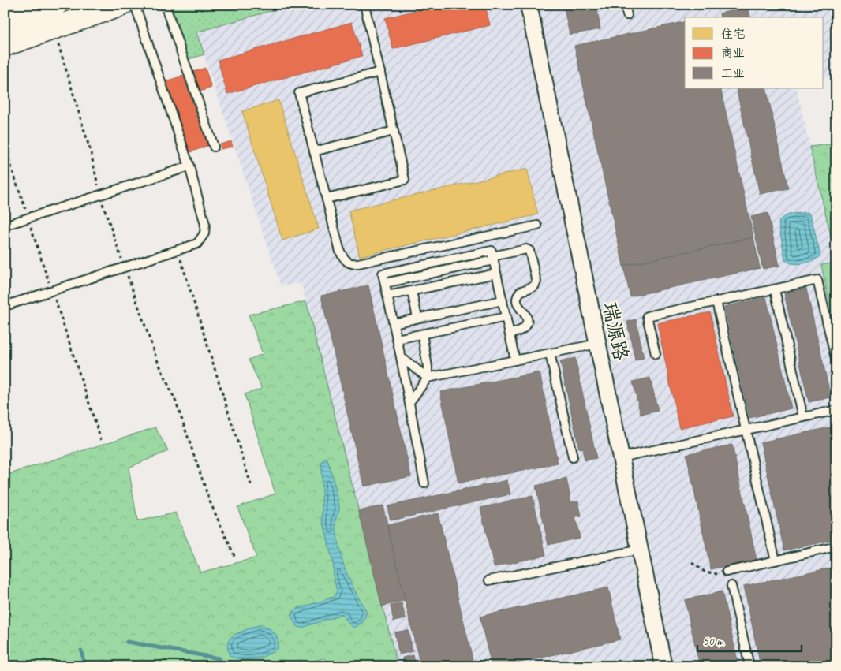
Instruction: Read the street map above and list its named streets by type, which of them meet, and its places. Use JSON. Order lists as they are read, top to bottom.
{
  "streets": {
    "street": ["瑞源路"]
  },
  "legend": ["住宅", "商业", "工业"],
  "scale_bar": "50 m"
}
